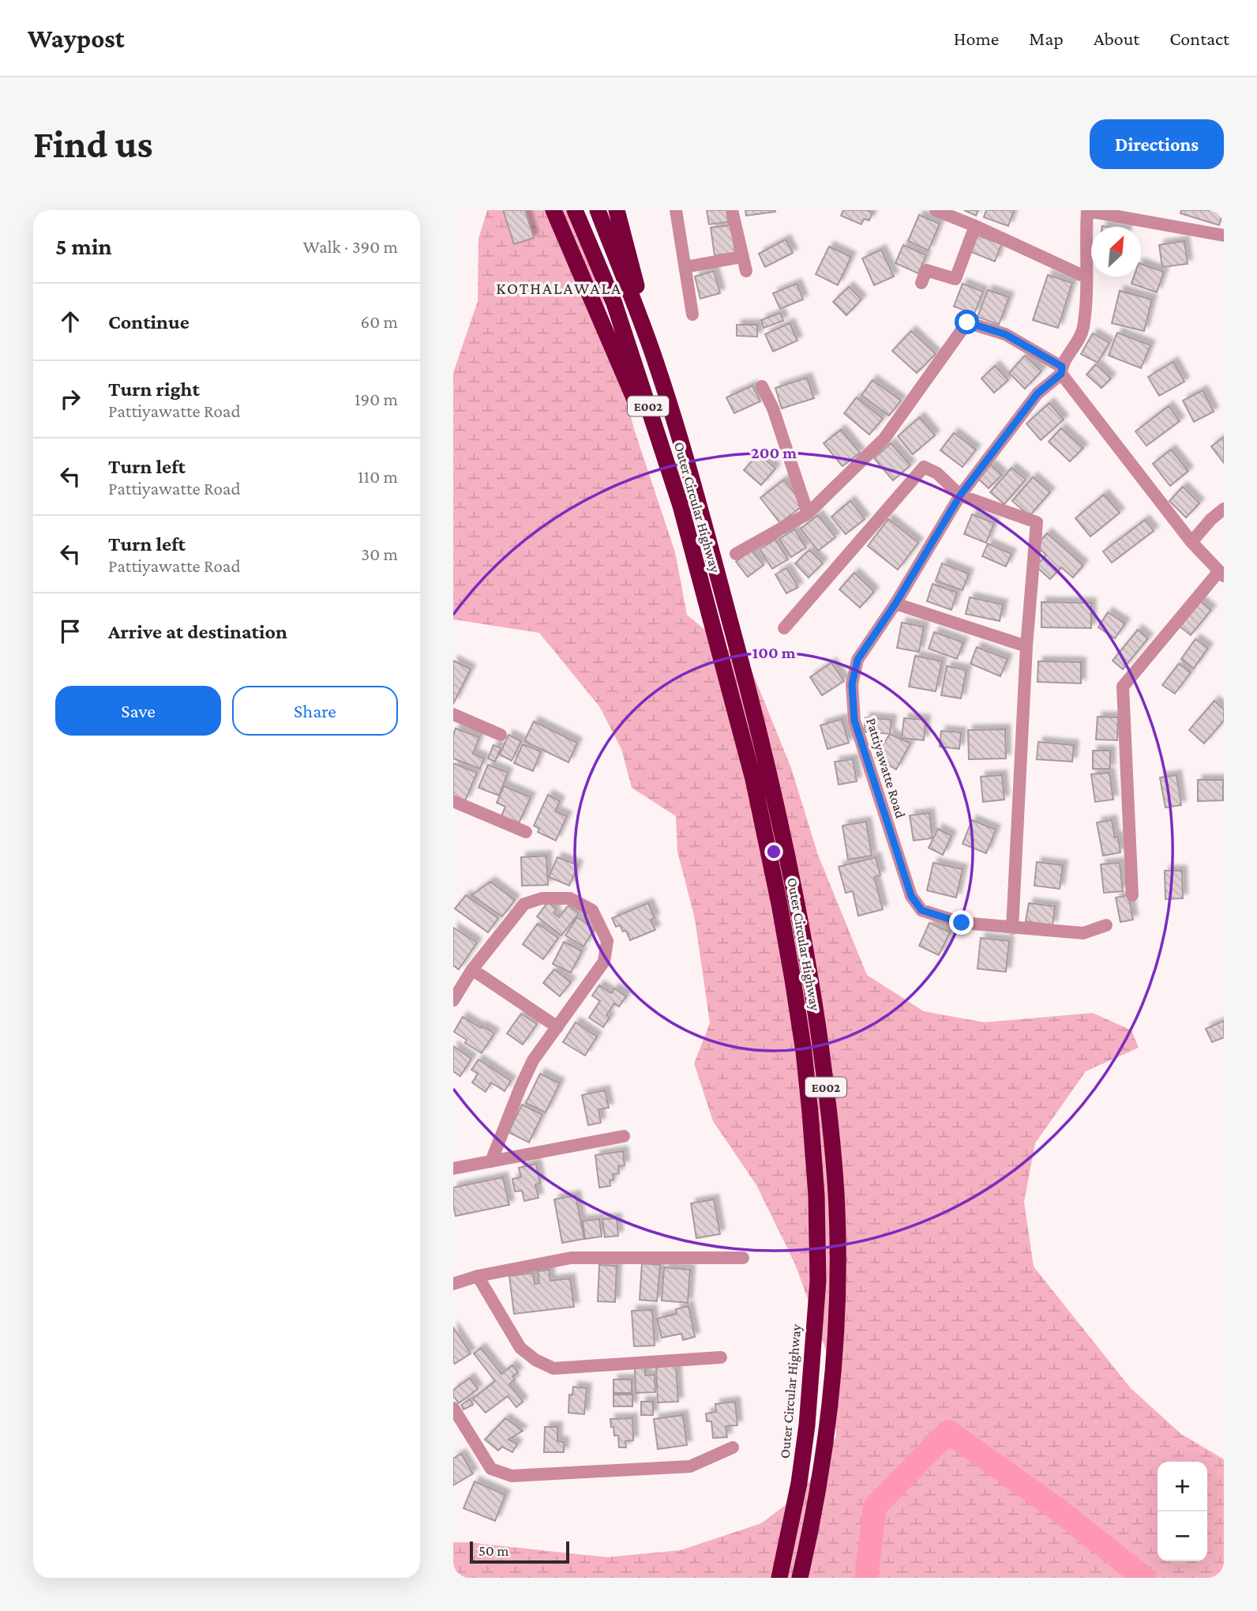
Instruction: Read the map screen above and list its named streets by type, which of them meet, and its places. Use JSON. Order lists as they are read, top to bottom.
{
  "streets": {
    "highway": ["E002", "Outer Circular Highway"],
    "street": ["Pattiyawatte Road"]
  },
  "districts": ["KOTHALAWALA"],
  "scale_bar": "50 m",
  "north": "top right",
  "page": {
    "header": "Waypost",
    "nav": [
      "Home",
      "Map",
      "About",
      "Contact"
    ],
    "buttons": [
      "Directions",
      ["Save", "Share"]
    ],
    "title": "Find us",
    "heading": ["5 min", "Walk · 390 m"],
    "list": [
      ["Continue", "60 m"],
      ["Turn right", "Pattiyawatte Road", "190 m"],
      ["Turn left", "Pattiyawatte Road", "110 m"],
      ["Turn left", "Pattiyawatte Road", "30 m"],
      "Arrive at destination"
    ],
    "map_buttons": ["+", "−"],
    "scale": "50 m"
  },
  "rings": ["200 m", "100 m"]
}
